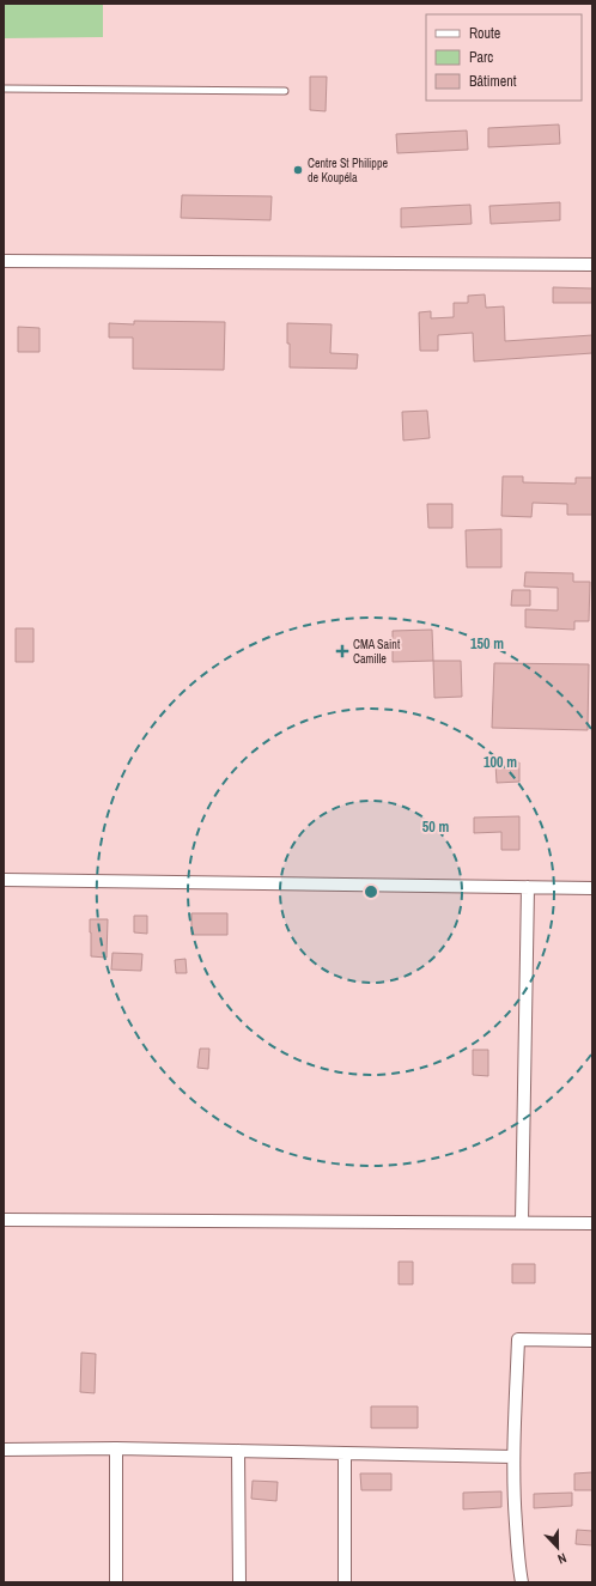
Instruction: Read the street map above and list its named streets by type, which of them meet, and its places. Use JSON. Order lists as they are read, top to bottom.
{
  "places": {
    "other": ["Centre St Philippe de Koupéla"],
    "health": ["CMA Saint Camille"]
  },
  "legend": ["Route", "Parc", "Bâtiment"],
  "north": "bottom",
  "rings": ["150 m", "100 m", "50 m"]
}
